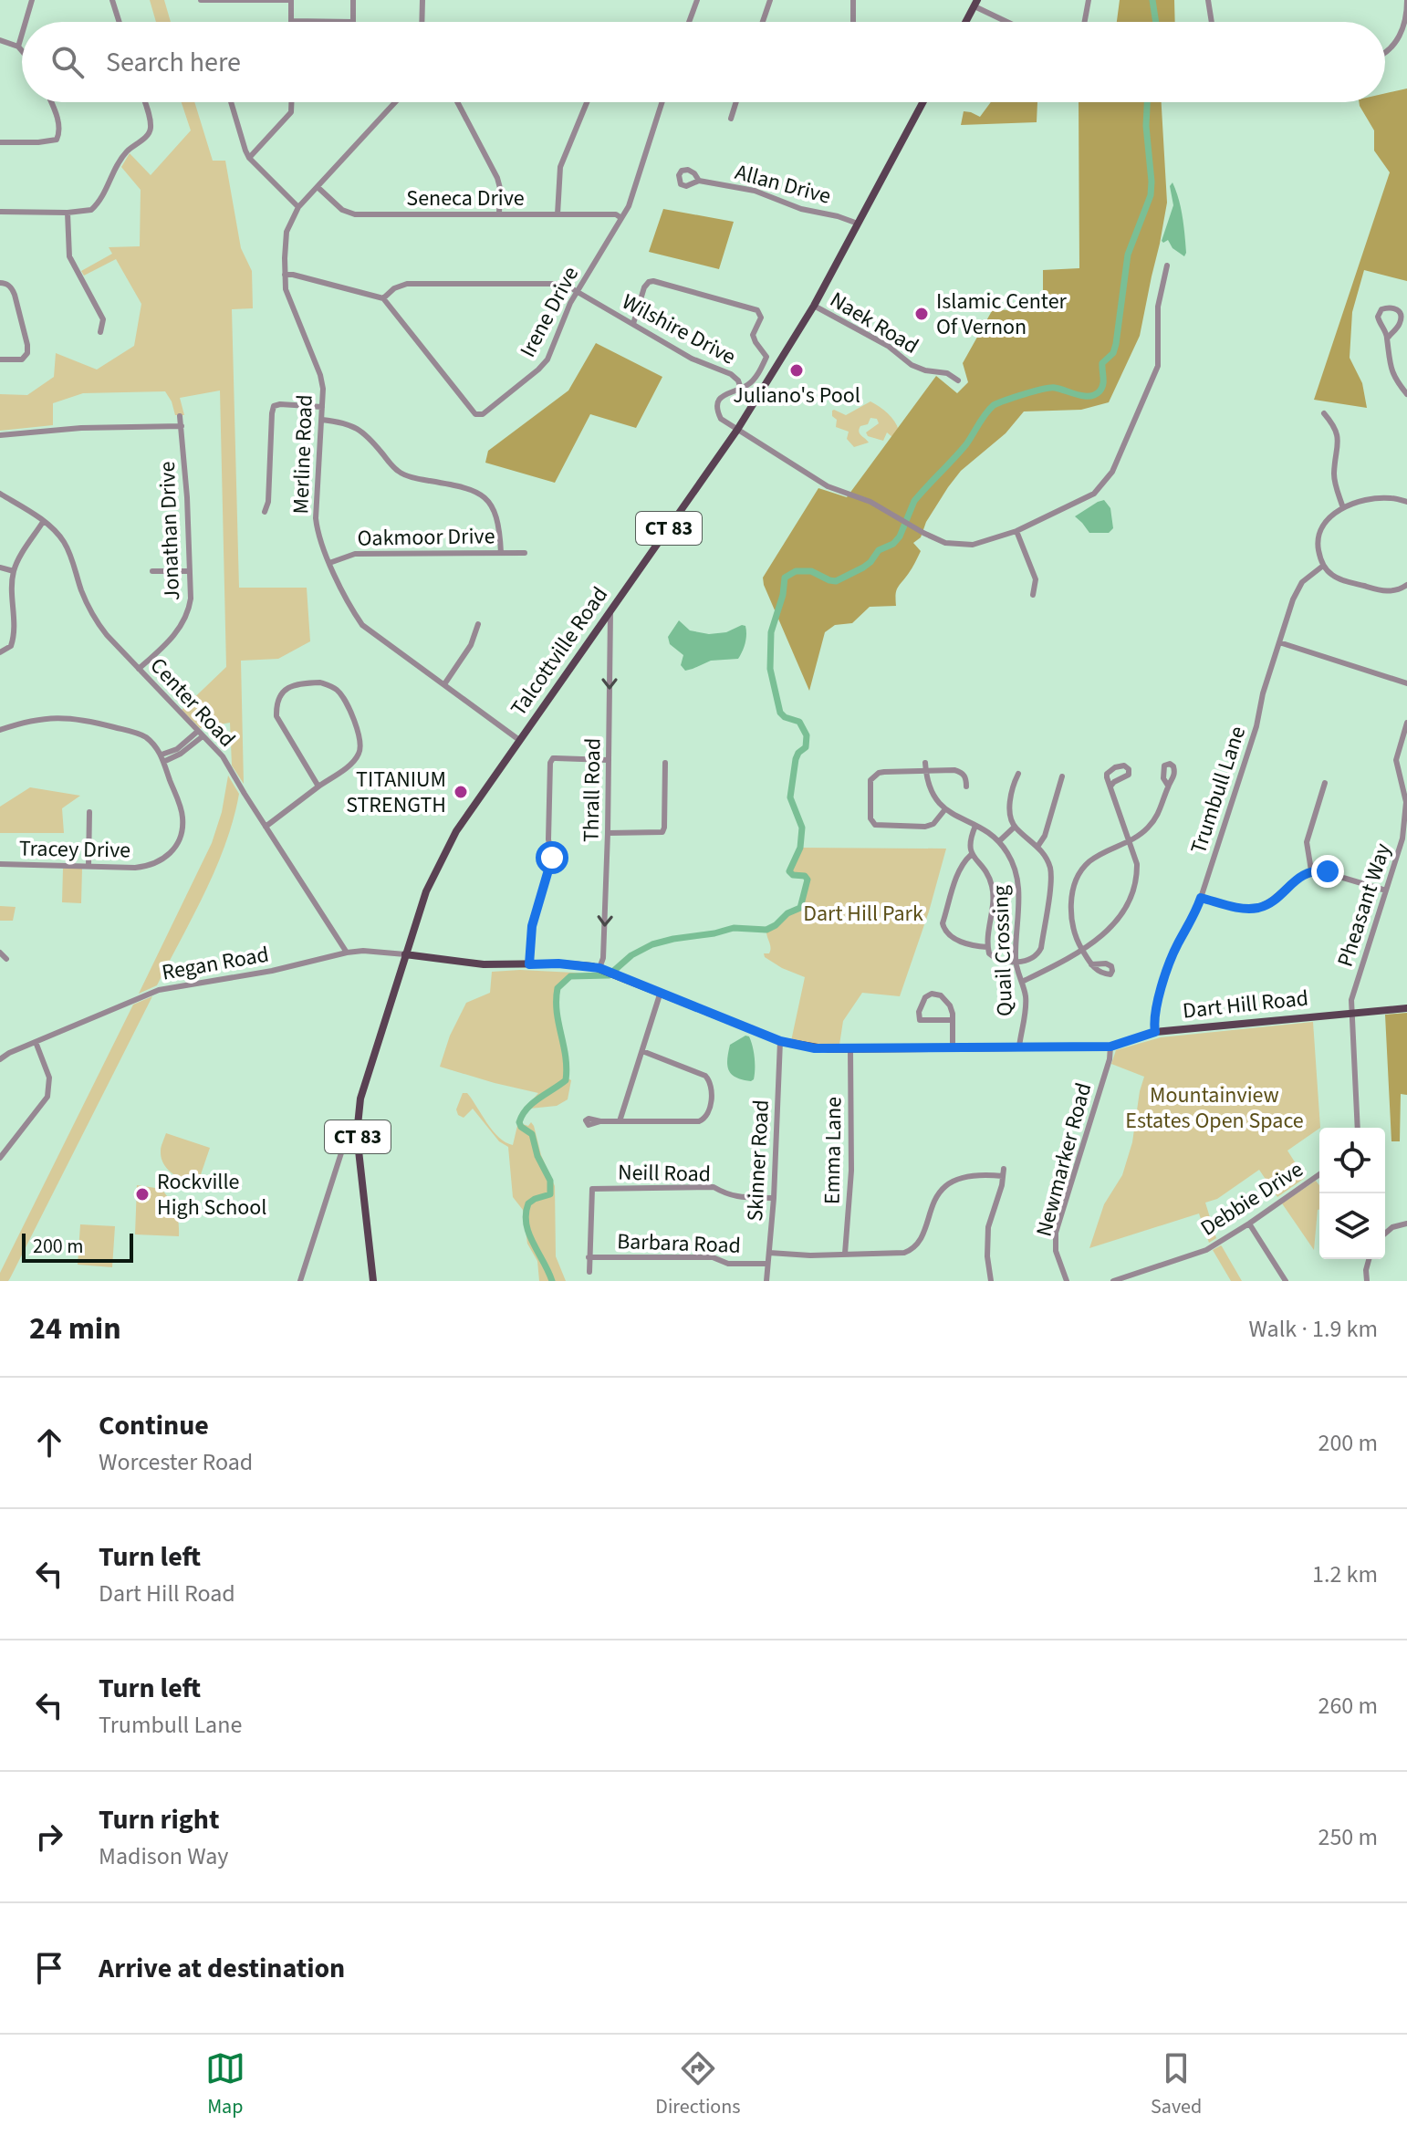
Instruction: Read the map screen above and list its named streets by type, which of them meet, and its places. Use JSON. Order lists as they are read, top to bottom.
{
  "streets": {
    "main road": ["CT 83", "Talcottville Road", "Dart Hill Road"],
    "street": [
      "Allan Drive",
      "Seneca Drive",
      "Irene Drive",
      "Naek Road",
      "Wilshire Drive",
      "Merline Road",
      "Jonathan Drive",
      "Oakmoor Drive",
      "Center Road",
      "Thrall Road",
      "Trumbull Lane",
      "Tracey Drive",
      "Pheasant Way",
      "Quail Crossing",
      "Regan Road",
      "Emma Lane",
      "Newmarker Road",
      "Skinner Road",
      "Neill Road",
      "Debbie Drive",
      "Barbara Road"
    ]
  },
  "crossings": [
    ["Allan Drive", "Talcottville Road"],
    ["Seneca Drive", "Irene Drive"],
    ["Seneca Drive", "Merline Road"],
    ["Irene Drive", "Wilshire Drive"],
    ["Naek Road", "Talcottville Road"],
    ["Wilshire Drive", "Talcottville Road"],
    ["Merline Road", "Oakmoor Drive"],
    ["Merline Road", "Talcottville Road"],
    ["Jonathan Drive", "Center Road"],
    ["Talcottville Road", "Thrall Road"],
    ["Talcottville Road", "Regan Road"],
    ["Talcottville Road", "Dart Hill Road"],
    ["Center Road", "Regan Road"],
    ["Thrall Road", "Dart Hill Road"],
    ["Trumbull Lane", "Dart Hill Road"],
    ["Pheasant Way", "Dart Hill Road"],
    ["Quail Crossing", "Dart Hill Road"],
    ["Regan Road", "Dart Hill Road"],
    ["Dart Hill Road", "Emma Lane"],
    ["Dart Hill Road", "Newmarker Road"],
    ["Dart Hill Road", "Skinner Road"],
    ["Skinner Road", "Neill Road"],
    ["Skinner Road", "Barbara Road"],
    ["Neill Road", "Barbara Road"]
  ],
  "one_way": ["Thrall Road"],
  "parks": ["Dart Hill Park", "Mountainview Estates Open Space"],
  "places": [
    "Islamic Center Of Vernon",
    "Juliano's Pool",
    "TITANIUM STRENGTH",
    "Rockville High School"
  ],
  "scale_bar": "200 m",
  "page": {
    "search": "Search here",
    "scale": "200 m",
    "heading": ["24 min", "Walk · 1.9 km"],
    "list": [
      ["Continue", "Worcester Road", "200 m"],
      ["Turn left", "Dart Hill Road", "1.2 km"],
      ["Turn left", "Trumbull Lane", "260 m"],
      ["Turn right", "Madison Way", "250 m"],
      "Arrive at destination"
    ],
    "nav": ["Map", "Directions", "Saved"]
  }
}
